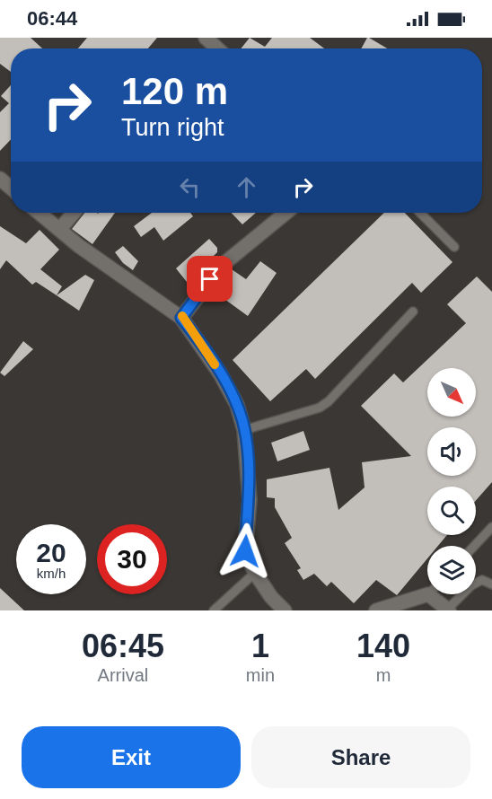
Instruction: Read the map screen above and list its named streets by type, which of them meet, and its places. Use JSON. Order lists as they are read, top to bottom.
{
  "north": "bottom right",
  "page": {
    "status": "06:44",
    "turn": ["120 m", "Turn right"],
    "speed": "20 km/h",
    "limit": "30",
    "eta": [
      "06:45",
      "Arrival",
      "1",
      "min",
      "140",
      "m"
    ],
    "buttons": ["Exit", "Share"]
  }
}
